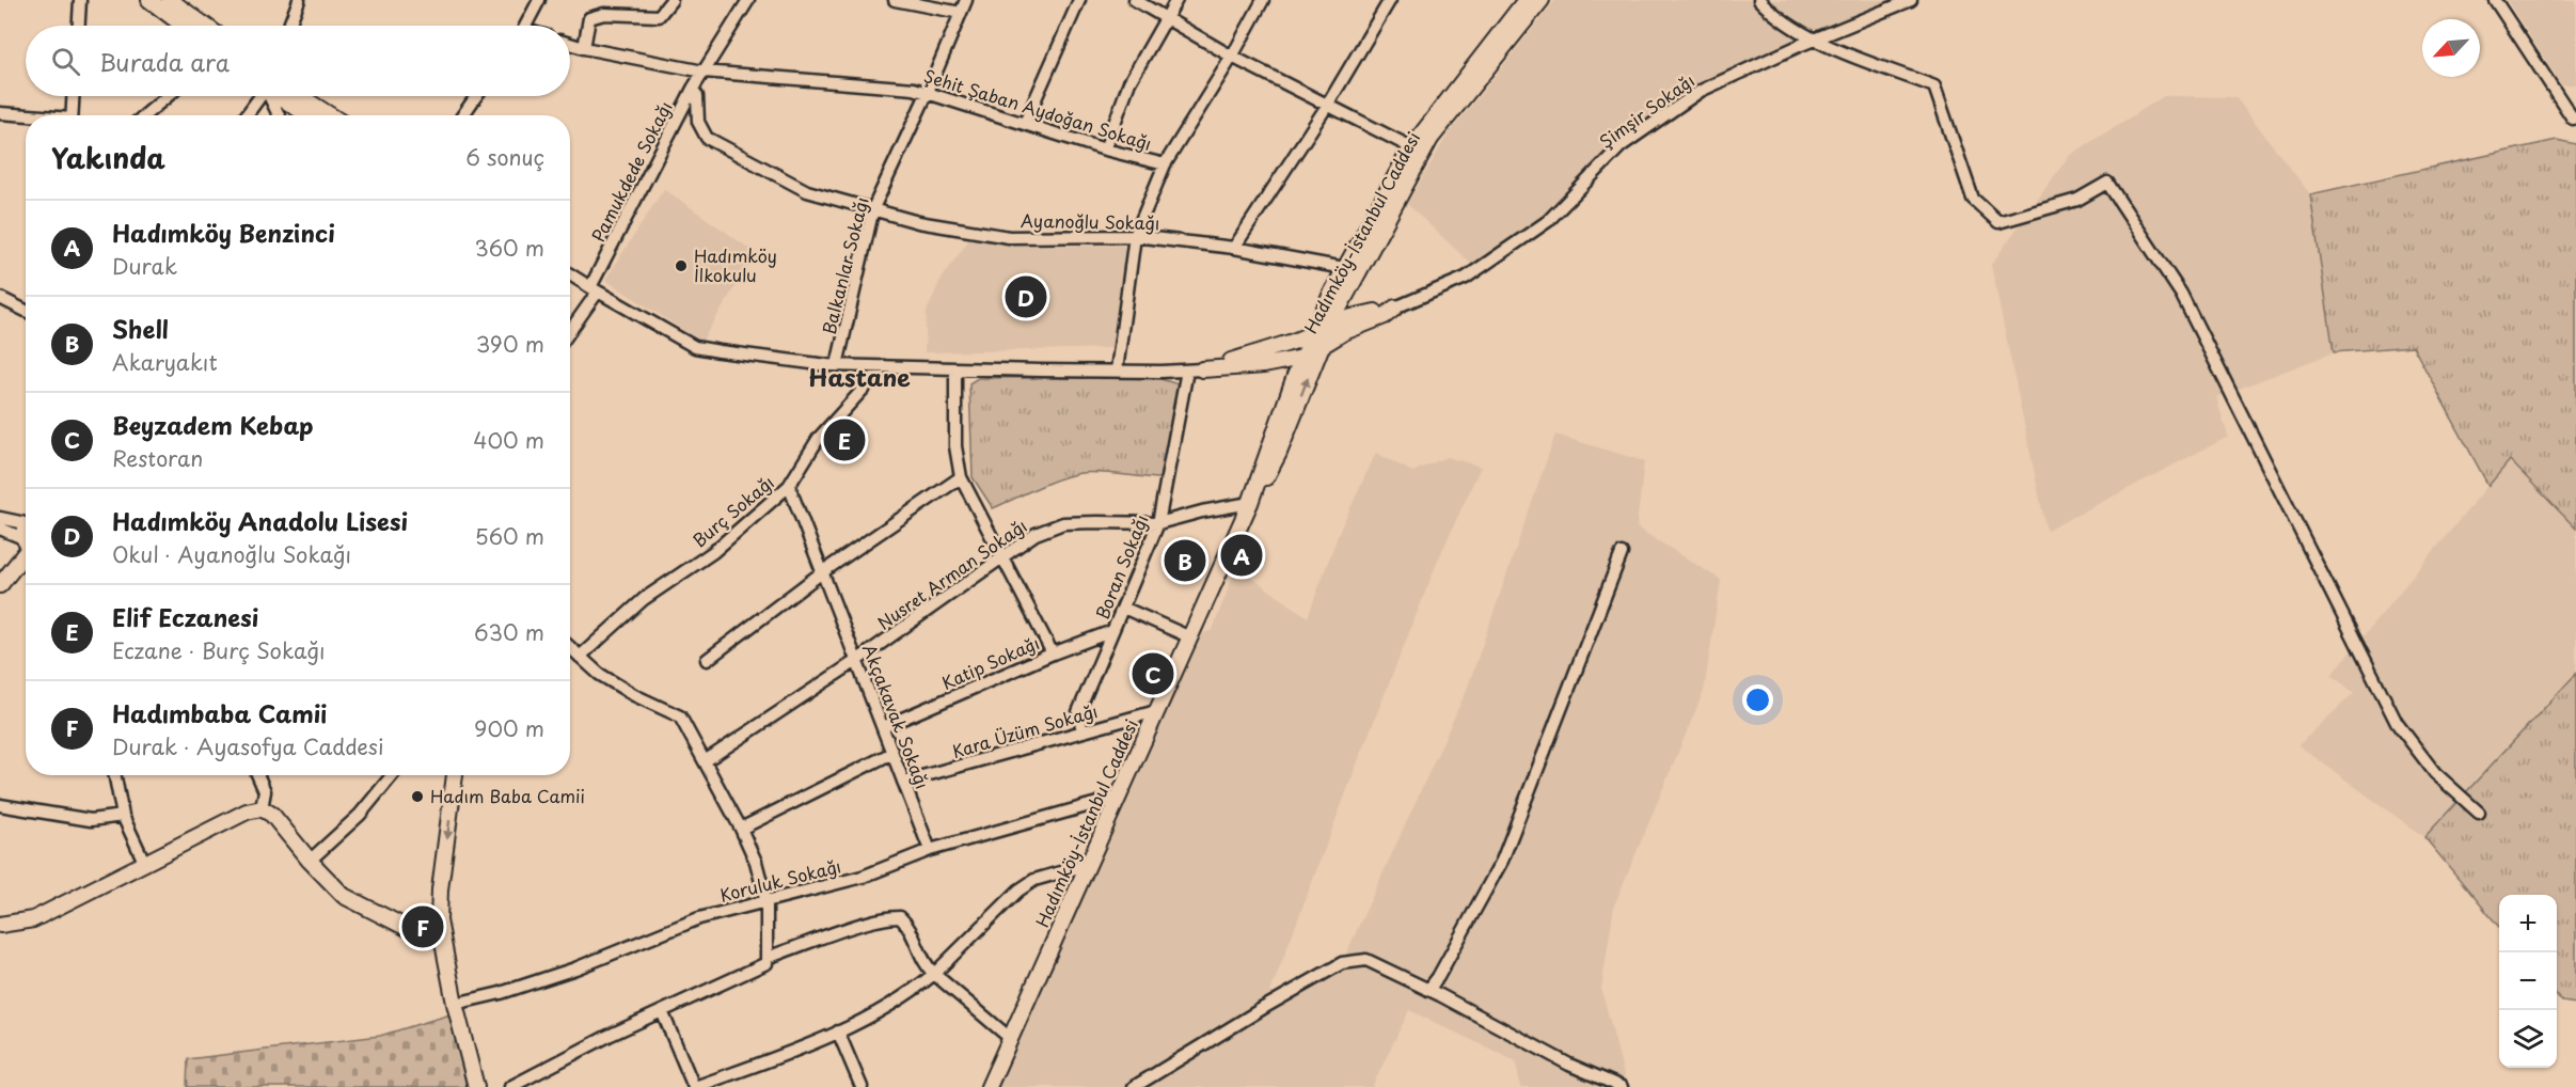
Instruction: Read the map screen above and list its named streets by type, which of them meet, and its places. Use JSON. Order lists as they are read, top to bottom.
{
  "streets": {
    "main road": ["Hadımköy-İstanbul Caddesi"],
    "street": [
      "Şehit Şaban Aydoğan Sokağı",
      "Şimşir Sokağı",
      "Pamukdede Sokağı",
      "Ayanoğlu Sokağı",
      "Balkanlar Sokağı",
      "Burç Sokağı",
      "Boran Sokağı",
      "Nusret Arman Sokağı",
      "Katip Sokağı",
      "Akçakavak Sokağı",
      "Kara Üzüm Sokağı",
      "Koruluk Sokağı"
    ]
  },
  "crossings": [
    ["Şehit Şaban Aydoğan Sokağı", "Pamukdede Sokağı"],
    ["Şehit Şaban Aydoğan Sokağı", "Balkanlar Sokağı"],
    ["Pamukdede Sokağı", "Ayanoğlu Sokağı"],
    ["Ayanoğlu Sokağı", "Hadımköy-İstanbul Caddesi"],
    ["Ayanoğlu Sokağı", "Balkanlar Sokağı"],
    ["Hadımköy-İstanbul Caddesi", "Nusret Arman Sokağı"],
    ["Hadımköy-İstanbul Caddesi", "Kara Üzüm Sokağı"],
    ["Hadımköy-İstanbul Caddesi", "Koruluk Sokağı"],
    ["Burç Sokağı", "Akçakavak Sokağı"],
    ["Boran Sokağı", "Nusret Arman Sokağı"],
    ["Boran Sokağı", "Katip Sokağı"],
    ["Boran Sokağı", "Kara Üzüm Sokağı"],
    ["Nusret Arman Sokağı", "Akçakavak Sokağı"],
    ["Katip Sokağı", "Akçakavak Sokağı"],
    ["Akçakavak Sokağı", "Kara Üzüm Sokağı"],
    ["Akçakavak Sokağı", "Koruluk Sokağı"]
  ],
  "districts": ["Hastane"],
  "places": ["Hadımköy İlkokulu", "Hadım Baba Camii"],
  "north": "bottom left",
  "page": {
    "search": "Burada ara",
    "heading": ["Yakında", "6 sonuç"],
    "list": [
      {
        "mark": "A",
        "name": "Hadımköy Benzinci",
        "note": "Durak",
        "value": "360 m"
      },
      {
        "mark": "B",
        "name": "Shell",
        "note": "Akaryakıt",
        "value": "390 m"
      },
      {
        "mark": "C",
        "name": "Beyzadem Kebap",
        "note": "Restoran",
        "value": "400 m"
      },
      {
        "mark": "D",
        "name": "Hadımköy Anadolu Lisesi",
        "note": "Okul · Ayanoğlu Sokağı",
        "value": "560 m"
      },
      {
        "mark": "E",
        "name": "Elif Eczanesi",
        "note": "Eczane · Burç Sokağı",
        "value": "630 m"
      },
      {
        "mark": "F",
        "name": "Hadımbaba Camii",
        "note": "Durak · Ayasofya Caddesi",
        "value": "900 m"
      }
    ],
    "pins": [
      "D",
      "E",
      "A",
      "B",
      "C",
      "F"
    ],
    "map_buttons": ["+", "−"]
  }
}
